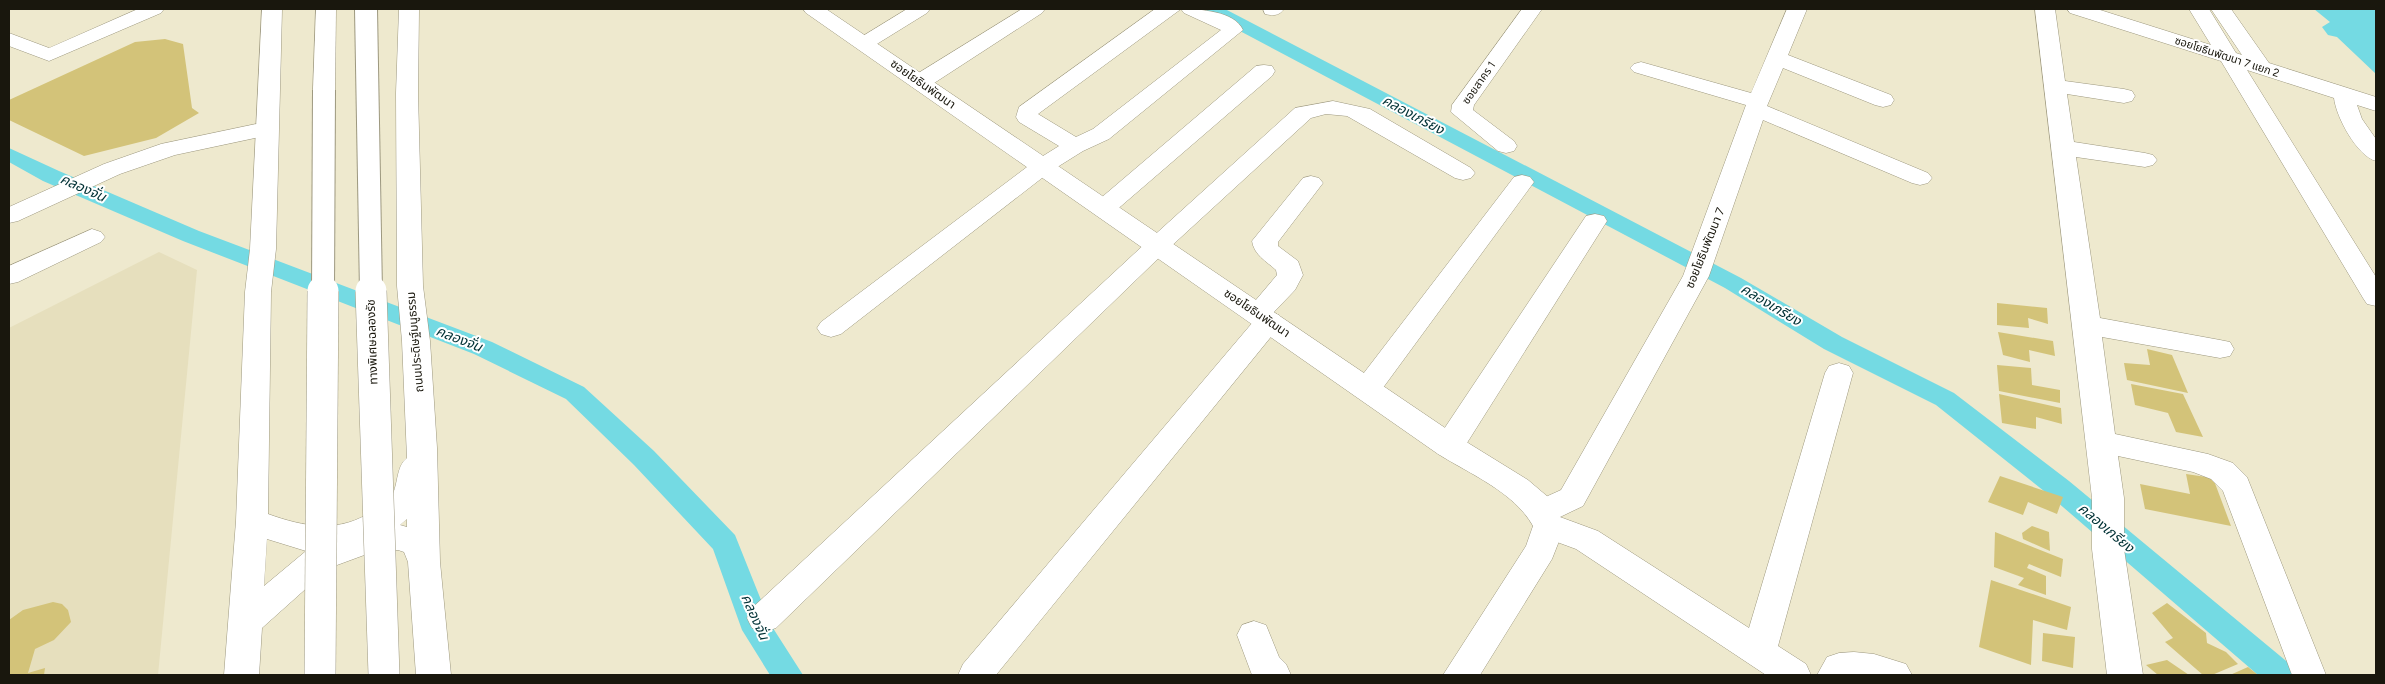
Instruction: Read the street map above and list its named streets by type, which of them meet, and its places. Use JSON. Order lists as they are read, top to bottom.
{
  "streets": {
    "main road": [
      "ซอยโยธินพัฒนา 7 แยก 2",
      "ซอยสาคร 1",
      "ซอยโยธินพัฒนา",
      "ซอยโยธินพัฒนา 7",
      "ทางพิเศษฉลองรัช",
      "ถนนประดิษฐ์มนูธรรม"
    ]
  },
  "crossings": [
    ["ซอยโยธินพัฒนา", "ซอยโยธินพัฒนา 7"]
  ],
  "water": ["คลองเกรียง", "คลองจั่น"]
}
